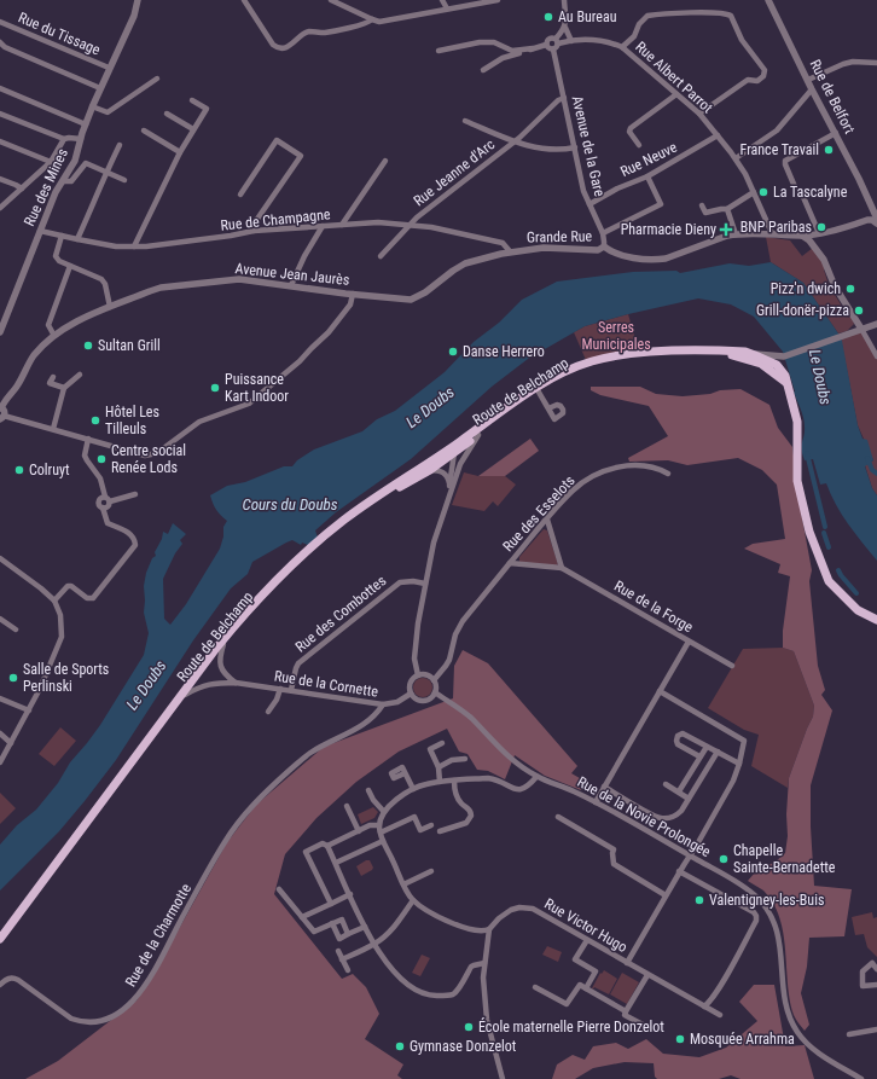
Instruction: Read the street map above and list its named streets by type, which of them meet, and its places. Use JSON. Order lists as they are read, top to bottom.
{
  "streets": {
    "main road": ["Route de Belchamp"],
    "street": [
      "Rue du Tissage",
      "Rue Albert Parrot",
      "Rue de Belfort",
      "Avenue de la Gare",
      "Rue Neuve",
      "Rue Jeanne d'Arc",
      "Rue des Mines",
      "Rue de Champagne",
      "Grande Rue",
      "Avenue Jean Jaurès",
      "Rue des Esselots",
      "Rue de la Forge",
      "Rue des Combottes",
      "Rue de la Cornette",
      "Rue de la Novie Prolongée",
      "Rue Victor Hugo",
      "Rue de la Charmotte"
    ]
  },
  "crossings": [
    ["Rue du Tissage", "Rue des Mines"],
    ["Rue Albert Parrot", "Avenue de la Gare"],
    ["Rue Albert Parrot", "Rue Neuve"],
    ["Rue Albert Parrot", "Grande Rue"],
    ["Avenue de la Gare", "Rue Neuve"],
    ["Avenue de la Gare", "Rue Jeanne d'Arc"],
    ["Avenue de la Gare", "Grande Rue"],
    ["Rue Jeanne d'Arc", "Rue de Champagne"],
    ["Rue des Mines", "Rue de Champagne"],
    ["Rue de Champagne", "Grande Rue"],
    ["Grande Rue", "Avenue Jean Jaurès"],
    ["Route de Belchamp", "Rue de la Cornette"],
    ["Rue des Esselots", "Rue de la Forge"],
    ["Rue des Combottes", "Rue de la Cornette"],
    ["Rue de la Cornette", "Rue de la Novie Prolongée"],
    ["Rue de la Cornette", "Rue de la Charmotte"]
  ],
  "water": ["Le Doubs", "Cours du Doubs"],
  "parks": ["Serres Municipales"],
  "places": {
    "other": [
      "Au Bureau",
      "France Travail",
      "La Tascalyne",
      "BNP Paribas",
      "Pizz'n dwich",
      "Grill-donër-pizza",
      "Sultan Grill",
      "Danse Herrero",
      "Puissance Kart Indoor",
      "Hôtel Les Tilleuls",
      "Centre social Renée Lods",
      "Colruyt",
      "Salle de Sports Perlinski",
      "Chapelle Sainte-Bernadette",
      "Valentigney-les-Buis",
      "École maternelle Pierre Donzelot",
      "Mosquée Arrahma",
      "Gymnase Donzelot"
    ],
    "health": ["Pharmacie Dieny"]
  }
}
